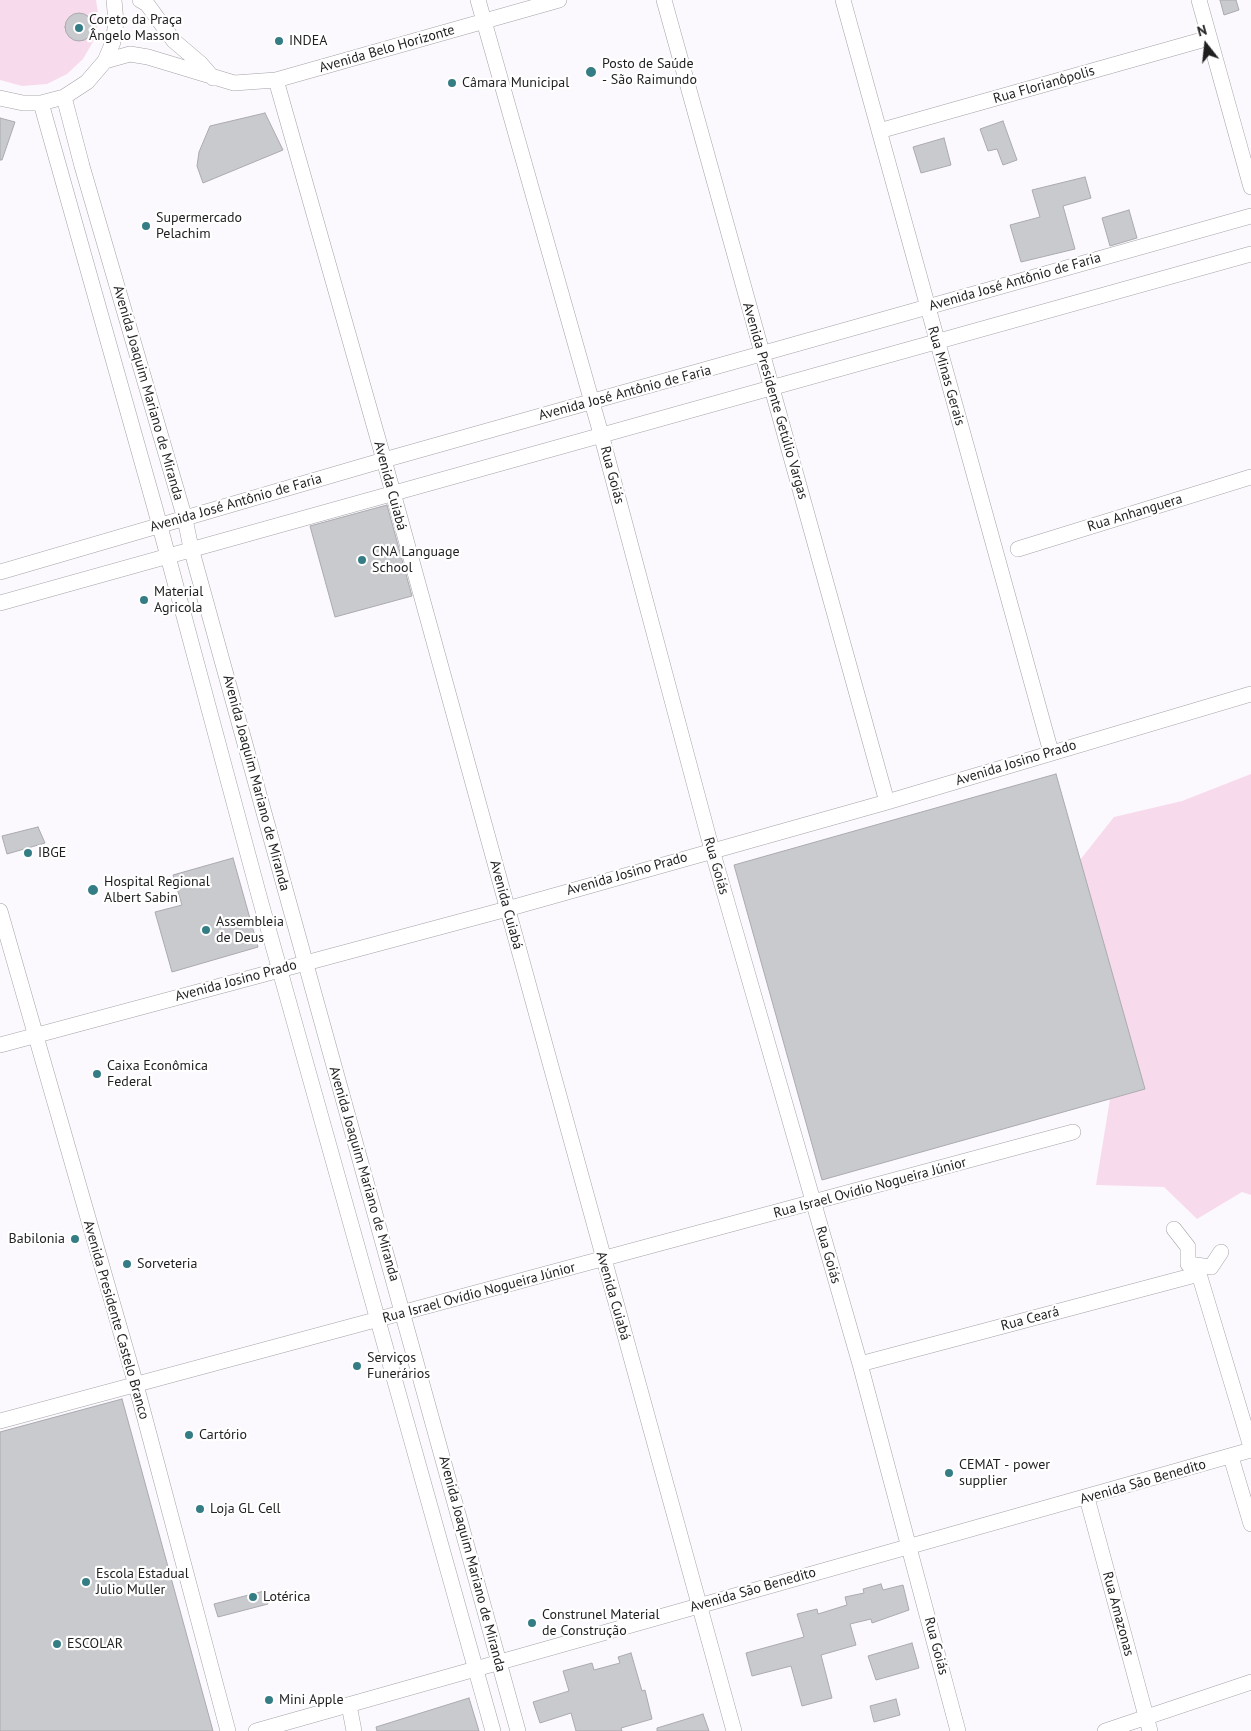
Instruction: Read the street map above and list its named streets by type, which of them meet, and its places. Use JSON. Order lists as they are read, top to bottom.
{
  "streets": {
    "street": [
      "Avenida Belo Horizonte",
      "Rua Florianôpolis",
      "Avenida José Antônio de Faria",
      "Rua Minas Gerais",
      "Avenida Joaquim Mariano de Miranda",
      "Avenida Presidente Getúlio Vargas",
      "Rua Goiás",
      "Avenida Cuiabá",
      "Rua Anhanguera",
      "Avenida Josino Prado",
      "Rua Israel Ovídio Nogueira Júnior",
      "Rua Ceará",
      "Avenida Presidente Castelo Branco",
      "Avenida São Benedito",
      "Rua Amazonas"
    ]
  },
  "crossings": [
    ["Avenida Belo Horizonte", "Rua Goiás"],
    ["Avenida Belo Horizonte", "Avenida Cuiabá"],
    ["Rua Florianôpolis", "Rua Minas Gerais"],
    ["Avenida José Antônio de Faria", "Rua Minas Gerais"],
    ["Avenida José Antônio de Faria", "Avenida Joaquim Mariano de Miranda"],
    ["Avenida José Antônio de Faria", "Avenida Presidente Getúlio Vargas"],
    ["Avenida José Antônio de Faria", "Rua Goiás"],
    ["Avenida José Antônio de Faria", "Avenida Cuiabá"],
    ["Rua Minas Gerais", "Avenida Josino Prado"],
    ["Avenida Joaquim Mariano de Miranda", "Avenida Josino Prado"],
    ["Avenida Joaquim Mariano de Miranda", "Rua Israel Ovídio Nogueira Júnior"],
    ["Avenida Joaquim Mariano de Miranda", "Avenida São Benedito"],
    ["Avenida Presidente Getúlio Vargas", "Avenida Josino Prado"],
    ["Rua Goiás", "Avenida Josino Prado"],
    ["Rua Goiás", "Rua Israel Ovídio Nogueira Júnior"],
    ["Rua Goiás", "Rua Ceará"],
    ["Rua Goiás", "Avenida São Benedito"],
    ["Avenida Cuiabá", "Avenida Josino Prado"],
    ["Avenida Cuiabá", "Rua Israel Ovídio Nogueira Júnior"],
    ["Avenida Cuiabá", "Avenida São Benedito"],
    ["Avenida Josino Prado", "Avenida Presidente Castelo Branco"],
    ["Rua Israel Ovídio Nogueira Júnior", "Avenida Presidente Castelo Branco"],
    ["Avenida São Benedito", "Rua Amazonas"]
  ],
  "places": [
    "Coreto da Praça Ângelo Masson",
    "INDEA",
    "Posto de Saúde - São Raimundo",
    "Câmara Municipal",
    "Supermercado Pelachim",
    "CNA Language School",
    "Material Agricola",
    "IBGE",
    "Hospital Regional Albert Sabin",
    "Assembleia de Deus",
    "Caixa Econômica Federal",
    "Babilonia",
    "Sorveteria",
    "Serviços Funerários",
    "Cartório",
    "CEMAT - power supplier",
    "Loja GL Cell",
    "Escola Estadual Julio Muller",
    "Lotérica",
    "Construnel Material de Construção",
    "ESCOLAR",
    "Mini Apple"
  ],
  "north": "top"
}
